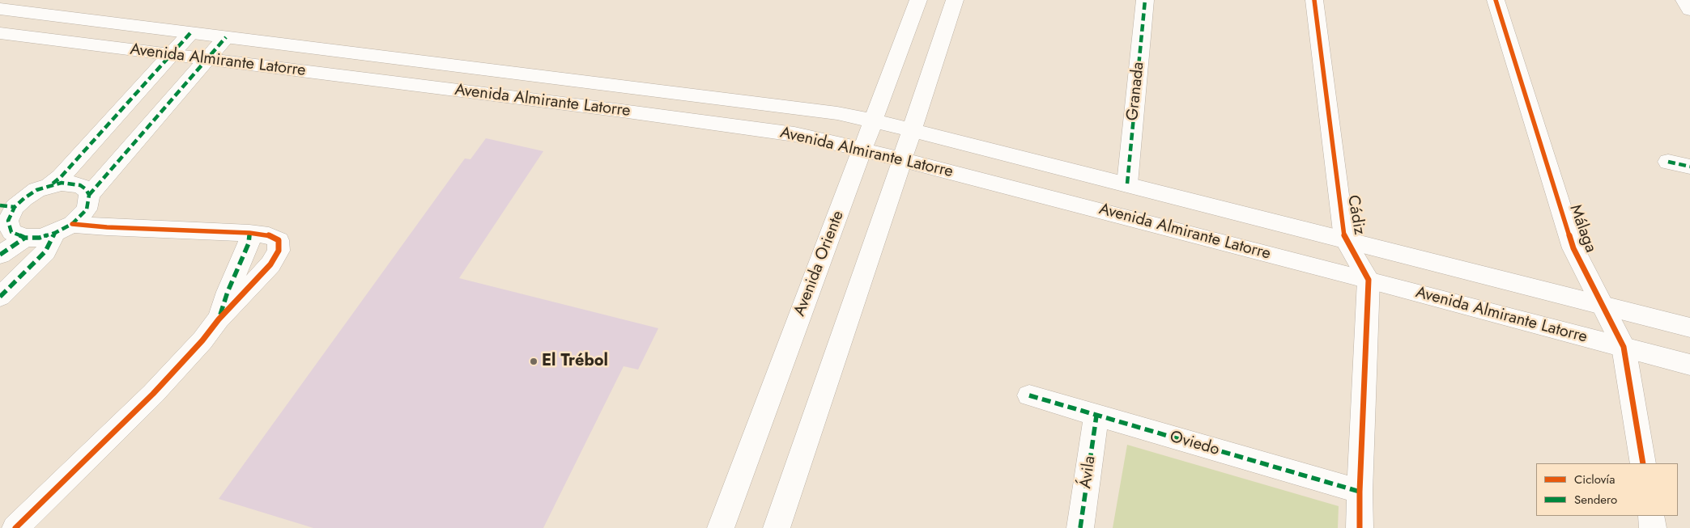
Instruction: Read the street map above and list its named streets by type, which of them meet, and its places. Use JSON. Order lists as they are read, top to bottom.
{
  "streets": {
    "main road": [
      "Avenida Almirante Latorre",
      "Granada",
      "Cádiz",
      "Málaga",
      "Avenida Oriente",
      "Oviedo",
      "Ávila"
    ]
  },
  "crossings": [
    ["Avenida Almirante Latorre", "Granada"],
    ["Avenida Almirante Latorre", "Cádiz"],
    ["Avenida Almirante Latorre", "Málaga"],
    ["Avenida Almirante Latorre", "Avenida Oriente"],
    ["Oviedo", "Ávila"]
  ],
  "places": ["El Trébol"],
  "legend": ["Ciclovía", "Sendero"]
}
